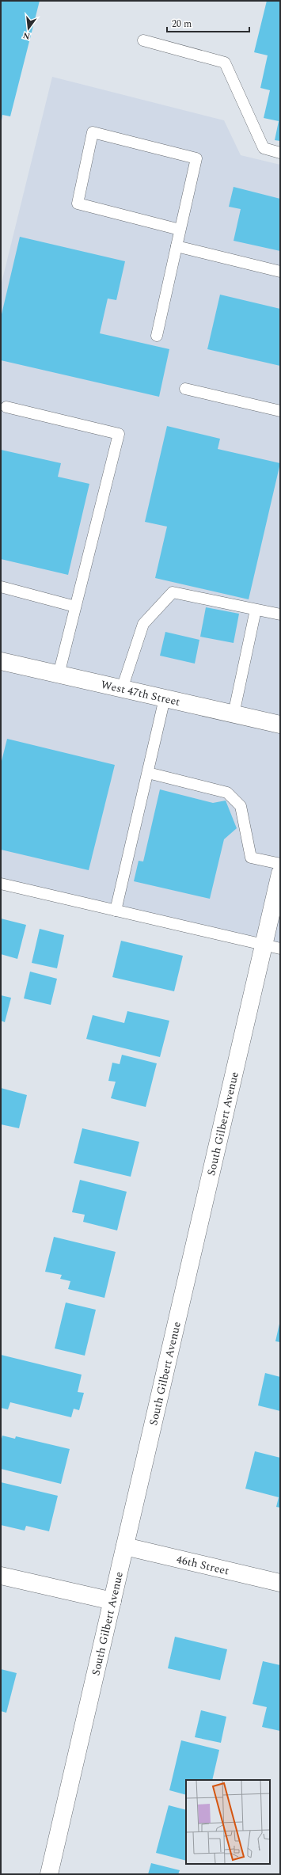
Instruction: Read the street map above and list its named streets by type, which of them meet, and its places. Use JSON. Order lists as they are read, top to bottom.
{
  "streets": {
    "street": ["West 47th Street", "South Gilbert Avenue", "46th Street"]
  },
  "crossings": [
    ["South Gilbert Avenue", "46th Street"]
  ],
  "scale_bar": "20 m",
  "north": "bottom"
}
